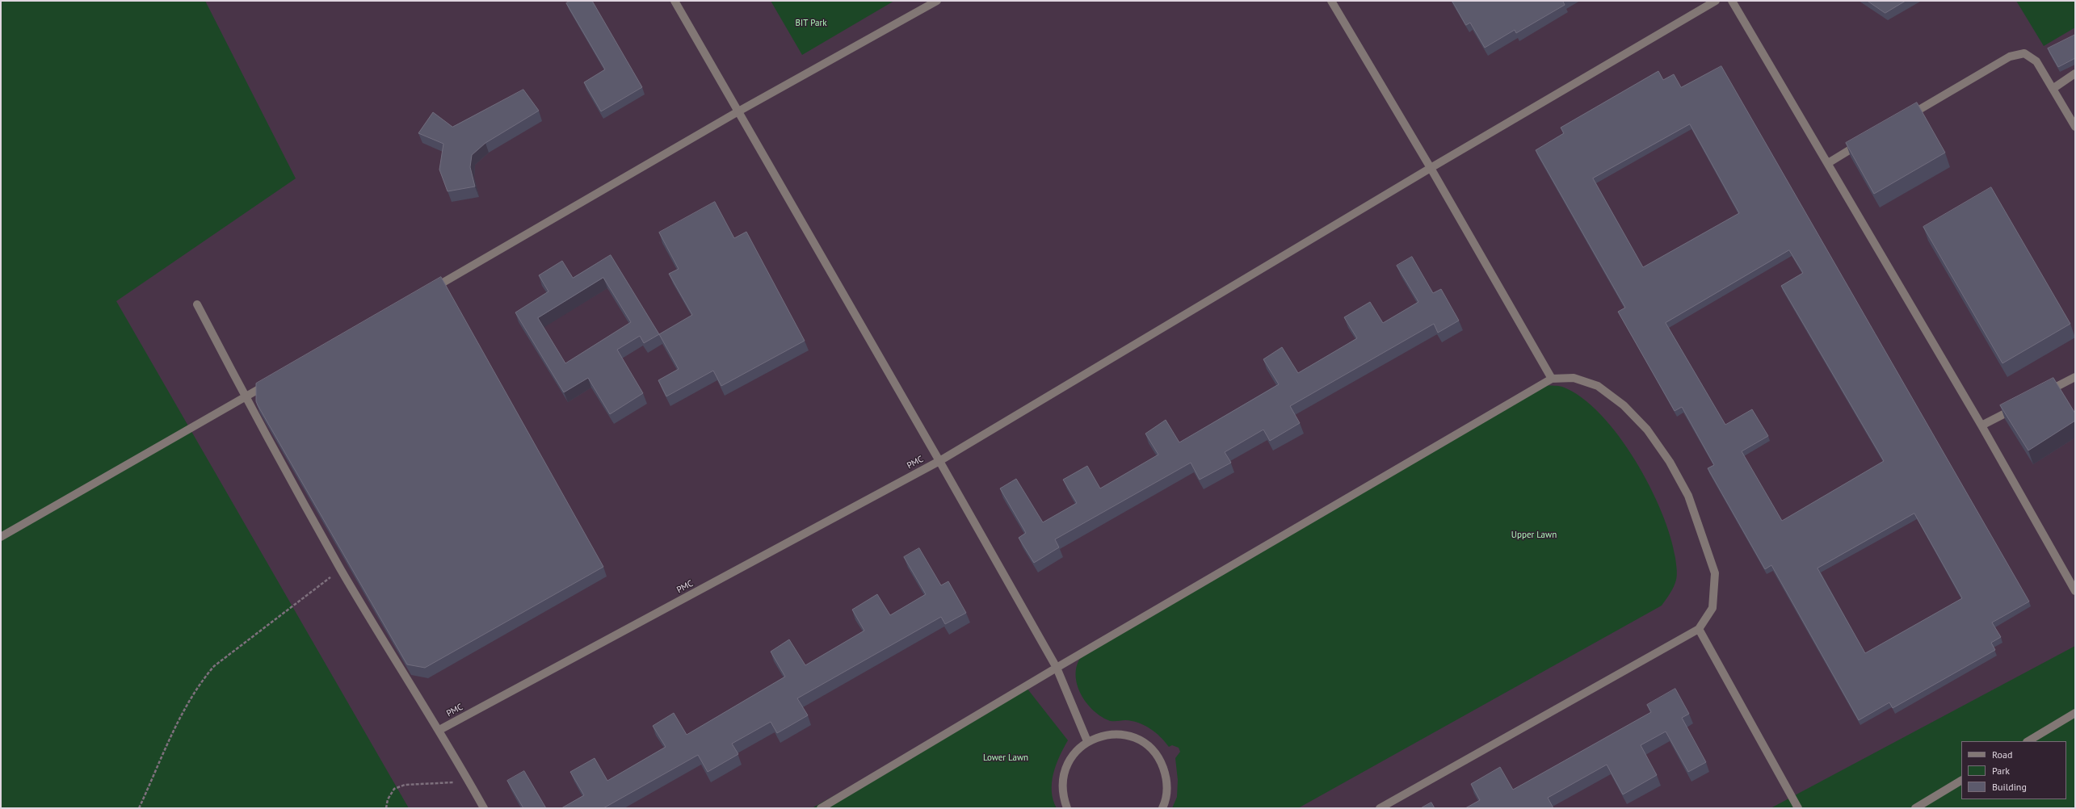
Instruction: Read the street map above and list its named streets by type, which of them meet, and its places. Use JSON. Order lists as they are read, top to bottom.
{
  "streets": {
    "street": ["PMC"]
  },
  "parks": ["BIT Park", "Upper Lawn", "Lower Lawn"],
  "legend": ["Road", "Park", "Building"]
}
